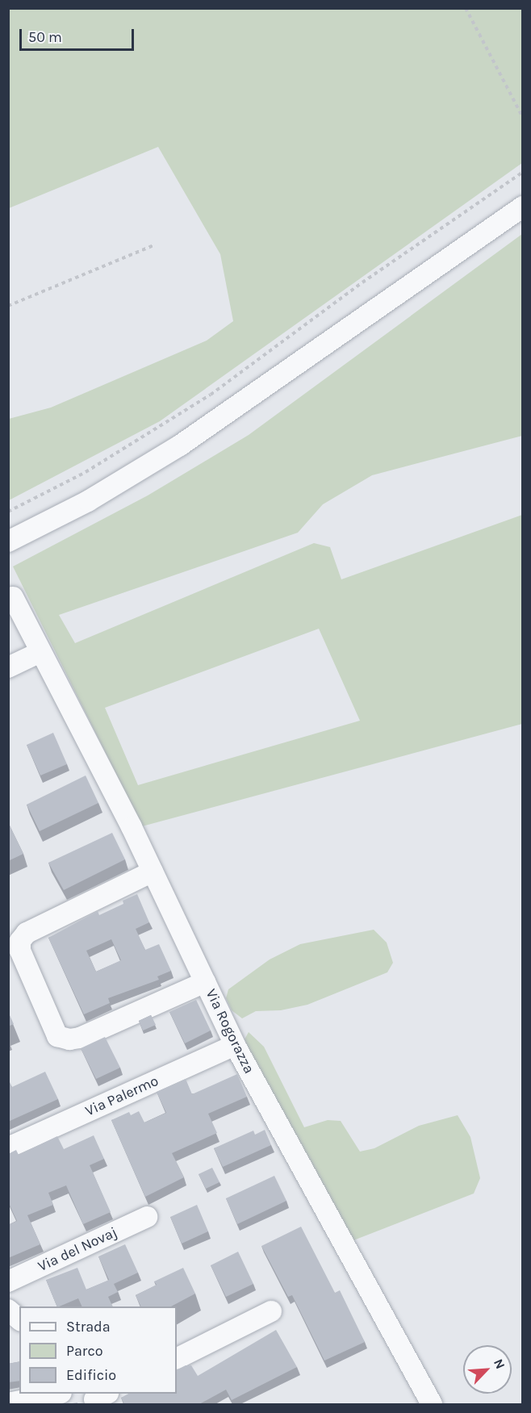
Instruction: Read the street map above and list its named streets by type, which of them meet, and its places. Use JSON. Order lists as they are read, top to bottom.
{
  "streets": {
    "street": ["Via Rogorazza", "Via Palermo", "Via del Novaj"]
  },
  "crossings": [
    ["Via Rogorazza", "Via Palermo"]
  ],
  "legend": ["Strada", "Parco", "Edificio"],
  "scale_bar": "50 m",
  "north": "top right"
}
